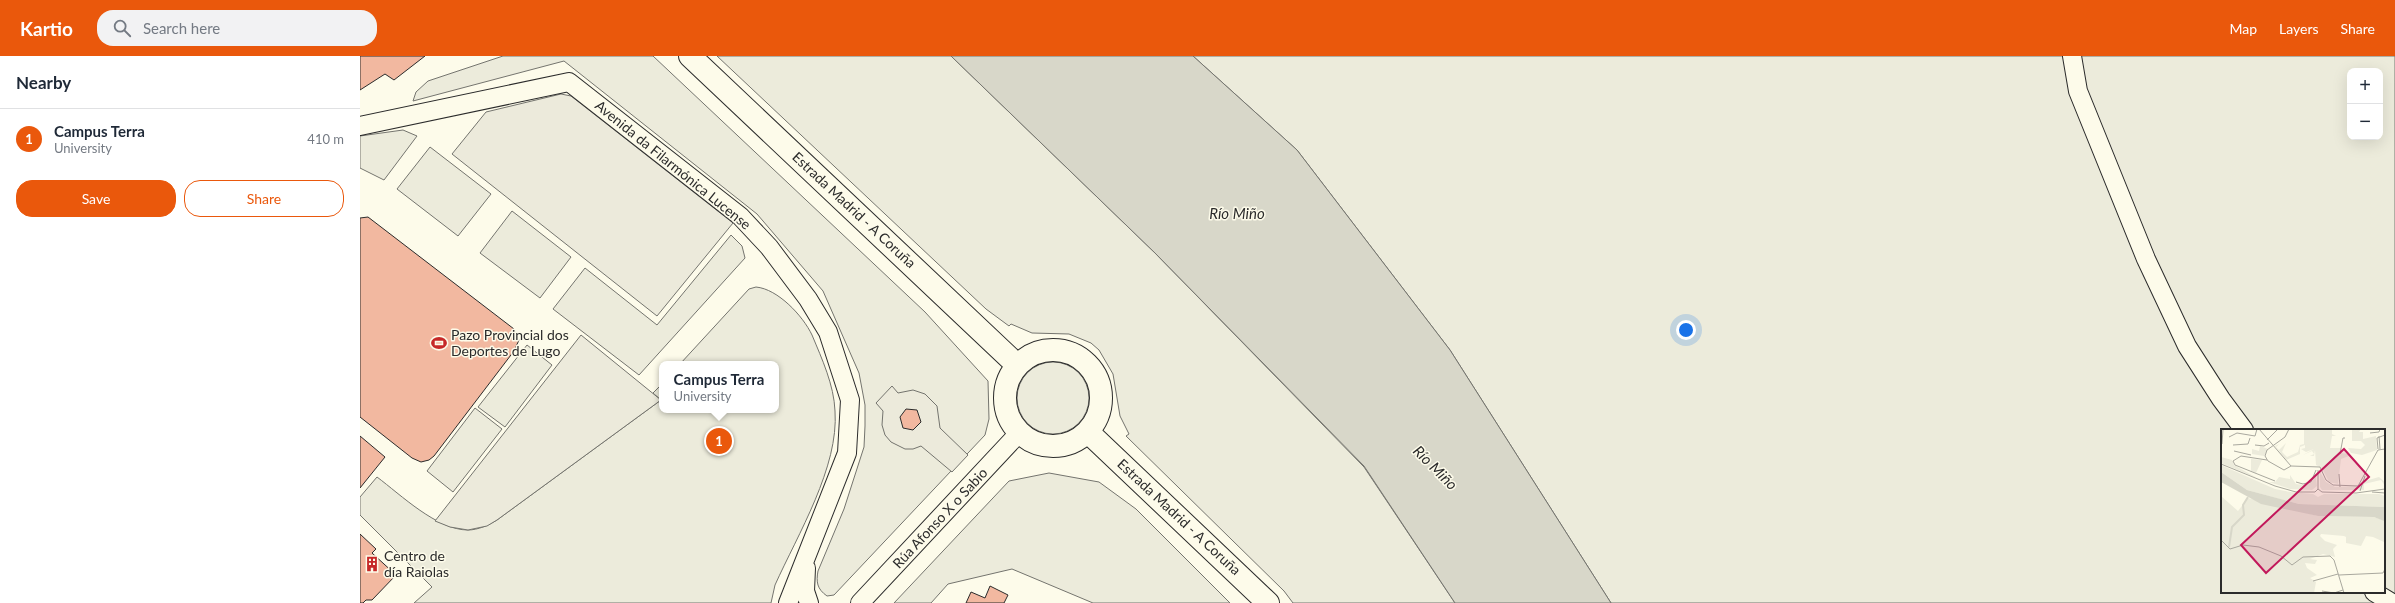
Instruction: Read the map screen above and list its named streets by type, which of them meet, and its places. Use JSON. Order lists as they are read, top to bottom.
{
  "streets": {
    "highway": ["Estrada Madrid - A Coruña"],
    "street": ["Avenida da Filarmónica Lucense", "Rúa Afonso X o Sabio"]
  },
  "crossings": [
    ["Estrada Madrid - A Coruña", "Rúa Afonso X o Sabio"]
  ],
  "water": ["Río Miño"],
  "places": {
    "sports": ["Pazo Provincial dos Deportes de Lugo"],
    "building": ["Centro de día Raiolas"]
  },
  "page": {
    "header": "Kartio",
    "search": "Search here",
    "nav": ["Map", "Layers", "Share"],
    "heading": "Nearby",
    "map_buttons": ["+", "−"],
    "list": [
      {
        "mark": "1",
        "name": "Campus Terra",
        "note": "University",
        "value": "410 m"
      }
    ],
    "buttons": ["Save", "Share"],
    "popup": ["Campus Terra", "University"],
    "pins": "1"
  }
}
